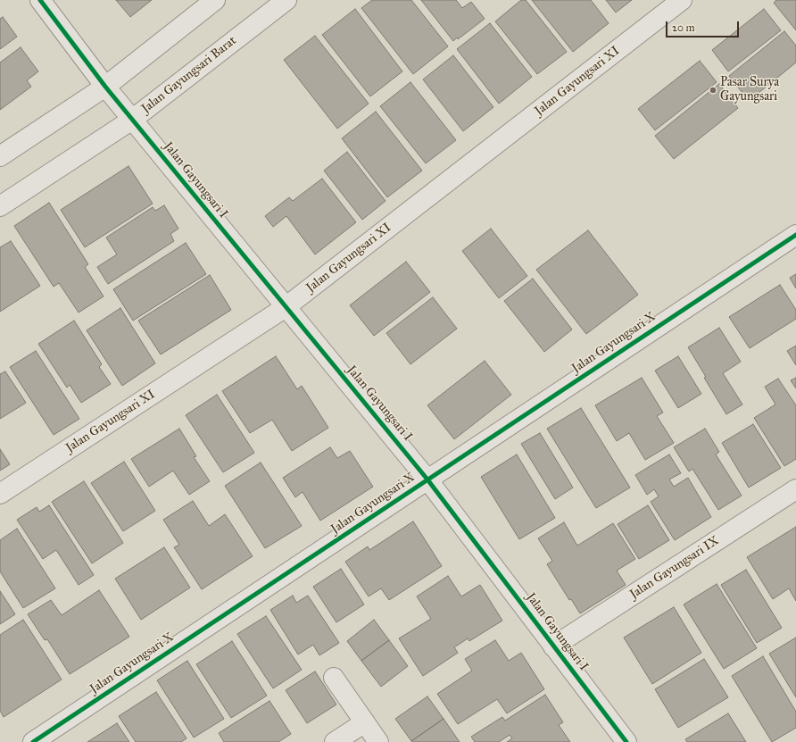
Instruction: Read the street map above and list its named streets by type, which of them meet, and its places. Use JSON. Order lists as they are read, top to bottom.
{
  "streets": {
    "street": [
      "Jalan Gayungsari Barat",
      "Jalan Gayungsari XI",
      "Jalan Gayungsari I",
      "Jalan Gayungsari X",
      "Jalan Gayungsari IX"
    ]
  },
  "crossings": [
    ["Jalan Gayungsari Barat", "Jalan Gayungsari I"],
    ["Jalan Gayungsari XI", "Jalan Gayungsari I"],
    ["Jalan Gayungsari I", "Jalan Gayungsari X"],
    ["Jalan Gayungsari I", "Jalan Gayungsari IX"]
  ],
  "places": ["Pasar Surya Gayungsari"],
  "scale_bar": "20 m"
}
